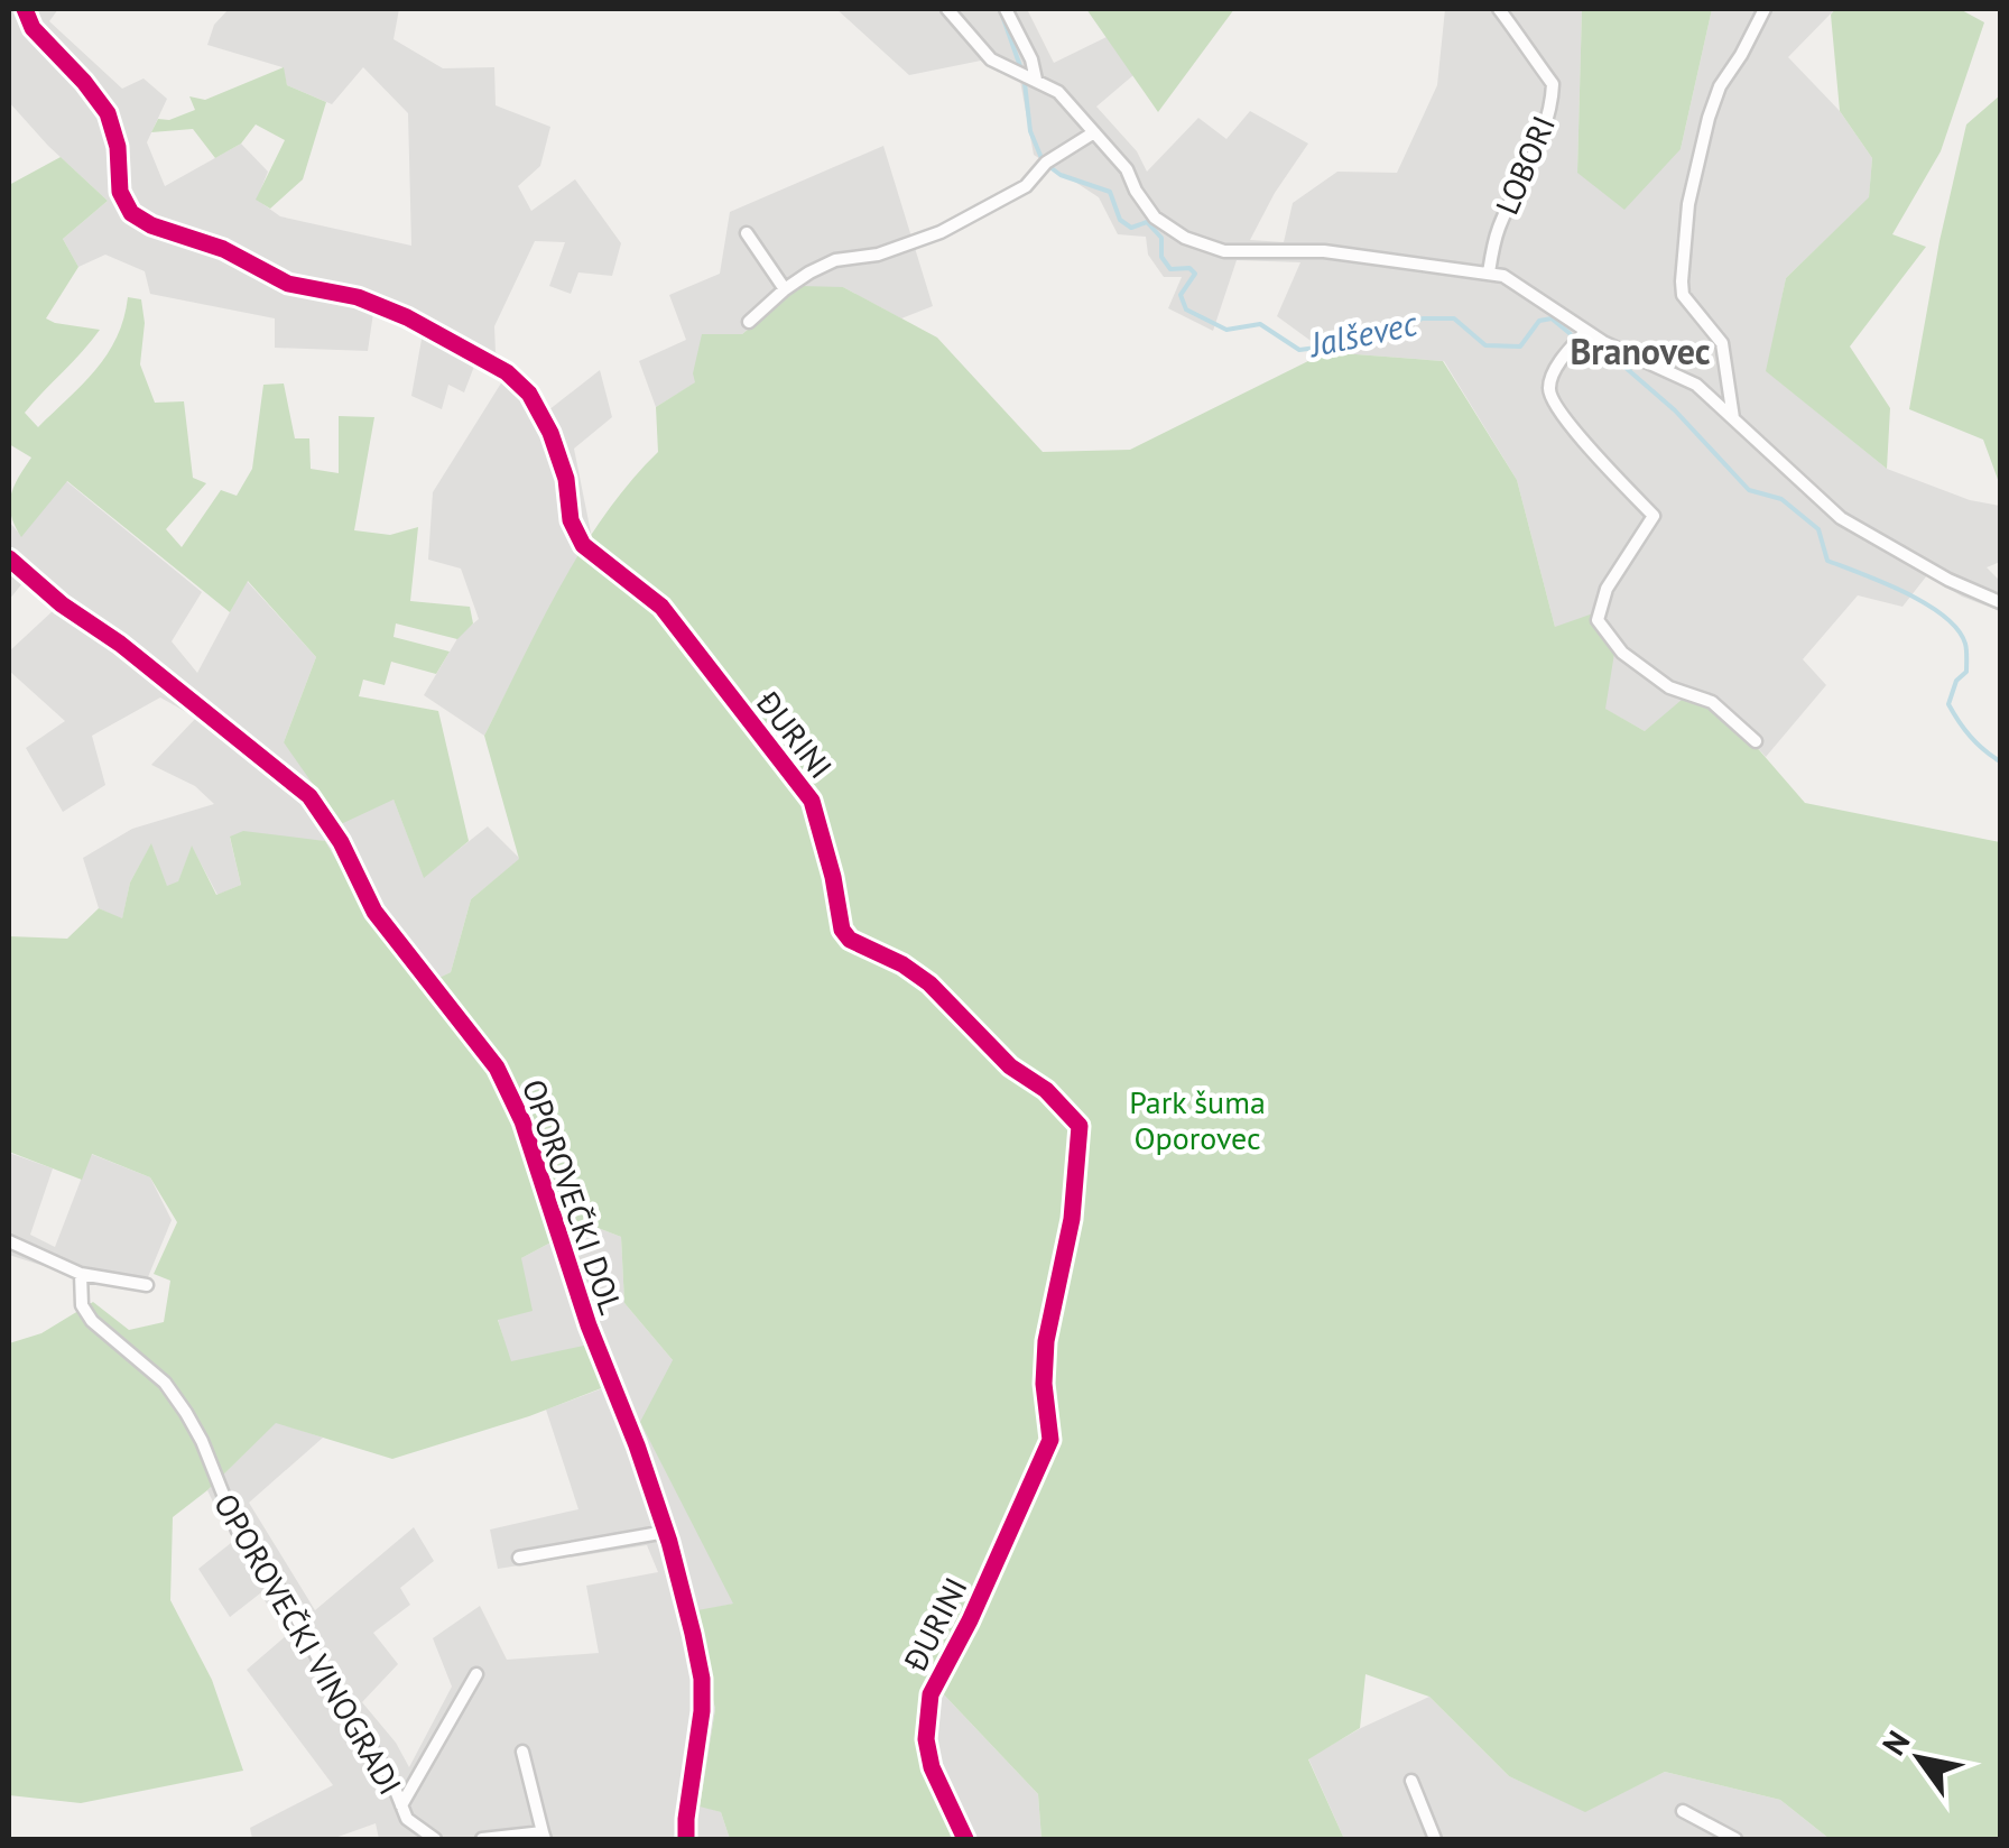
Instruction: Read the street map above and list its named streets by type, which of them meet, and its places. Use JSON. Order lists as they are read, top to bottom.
{
  "streets": {
    "street": [
      "LOBORI",
      "ĐURINI",
      "OPOROVEČKI DOL",
      "OPOROVEČKI VINOGRADI"
    ]
  },
  "districts": ["Branovec"],
  "water": ["Jalševec"],
  "parks": ["Park šuma Oporovec"],
  "north": "top left"
}
